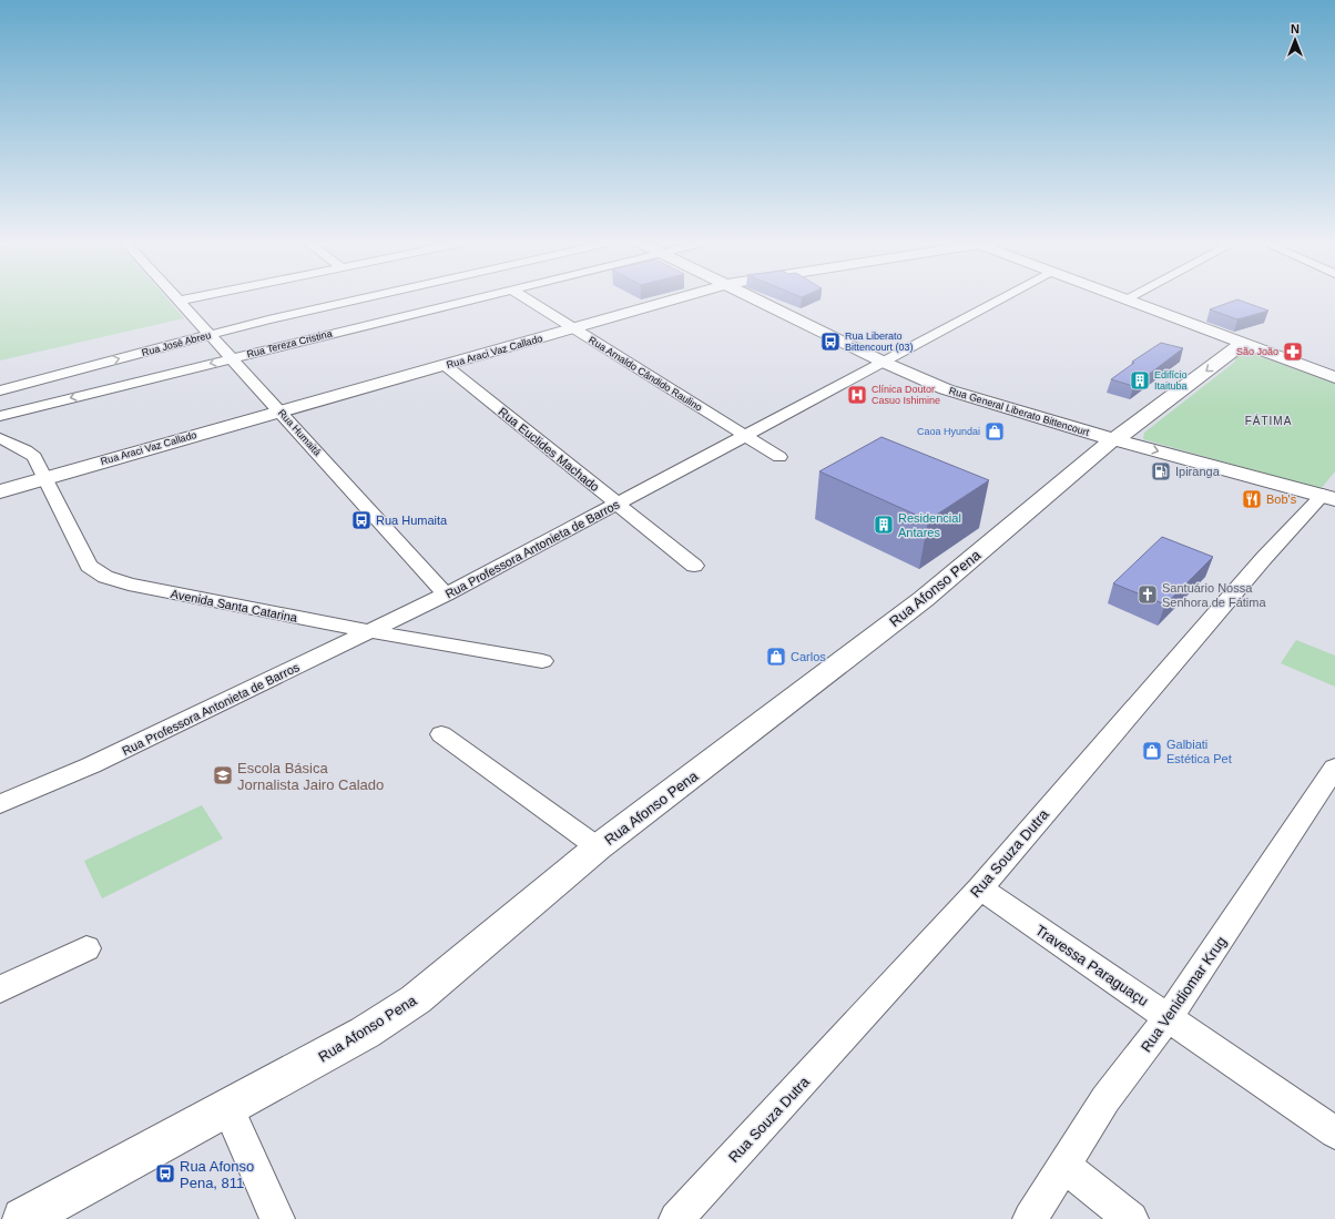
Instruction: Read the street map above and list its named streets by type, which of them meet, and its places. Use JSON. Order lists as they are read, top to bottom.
{
  "streets": {
    "main road": ["Rua Araci Vaz Callado", "Rua General Liberato Bittencourt", "Rua Afonso Pena"],
    "street": [
      "Rua José Abreu",
      "Rua Tereza Cristina",
      "Rua Arnaldo Cândido Raulino",
      "Rua Humaitá",
      "Rua Euclides Machado",
      "Rua Professora Antonieta de Barros",
      "Avenida Santa Catarina",
      "Rua Souza Dutra",
      "Travessa Paraguaçu",
      "Rua Venidiomar Krug"
    ]
  },
  "crossings": [
    ["Rua José Abreu", "Rua Humaitá"],
    ["Rua Tereza Cristina", "Rua Humaitá"],
    ["Rua Araci Vaz Callado", "Rua Arnaldo Cândido Raulino"],
    ["Rua Araci Vaz Callado", "Rua Humaitá"],
    ["Rua Araci Vaz Callado", "Rua Euclides Machado"],
    ["Rua Araci Vaz Callado", "Avenida Santa Catarina"],
    ["Rua Arnaldo Cândido Raulino", "Rua Professora Antonieta de Barros"],
    ["Rua General Liberato Bittencourt", "Rua Professora Antonieta de Barros"],
    ["Rua General Liberato Bittencourt", "Rua Afonso Pena"],
    ["Rua General Liberato Bittencourt", "Rua Souza Dutra"],
    ["Rua Humaitá", "Rua Professora Antonieta de Barros"],
    ["Rua Euclides Machado", "Rua Professora Antonieta de Barros"],
    ["Rua Professora Antonieta de Barros", "Avenida Santa Catarina"],
    ["Rua Souza Dutra", "Travessa Paraguaçu"],
    ["Travessa Paraguaçu", "Rua Venidiomar Krug"]
  ],
  "one_way": ["Rua José Abreu", "Rua Tereza Cristina"],
  "districts": ["FÁTIMA"],
  "places": {
    "bus stop": ["Rua Liberato Bittencourt (03)", "Rua Humaita", "Rua Afonso Pena, 811"],
    "pharmacy": ["São João"],
    "building": ["Edifício Itaituba", "Residencial Antares"],
    "hospital": ["Clínica Doutor Casuo Ishimine"],
    "shop": ["Caoa Hyundai", "Carlos", "Galbiati Estética Pet"],
    "fuel station": ["Ipiranga"],
    "restaurant": ["Bob's"],
    "church": ["Santuário Nossa Senhora de Fátima"],
    "school or university": ["Escola Básica Jornalista Jairo Calado"]
  },
  "north": "top"
}
